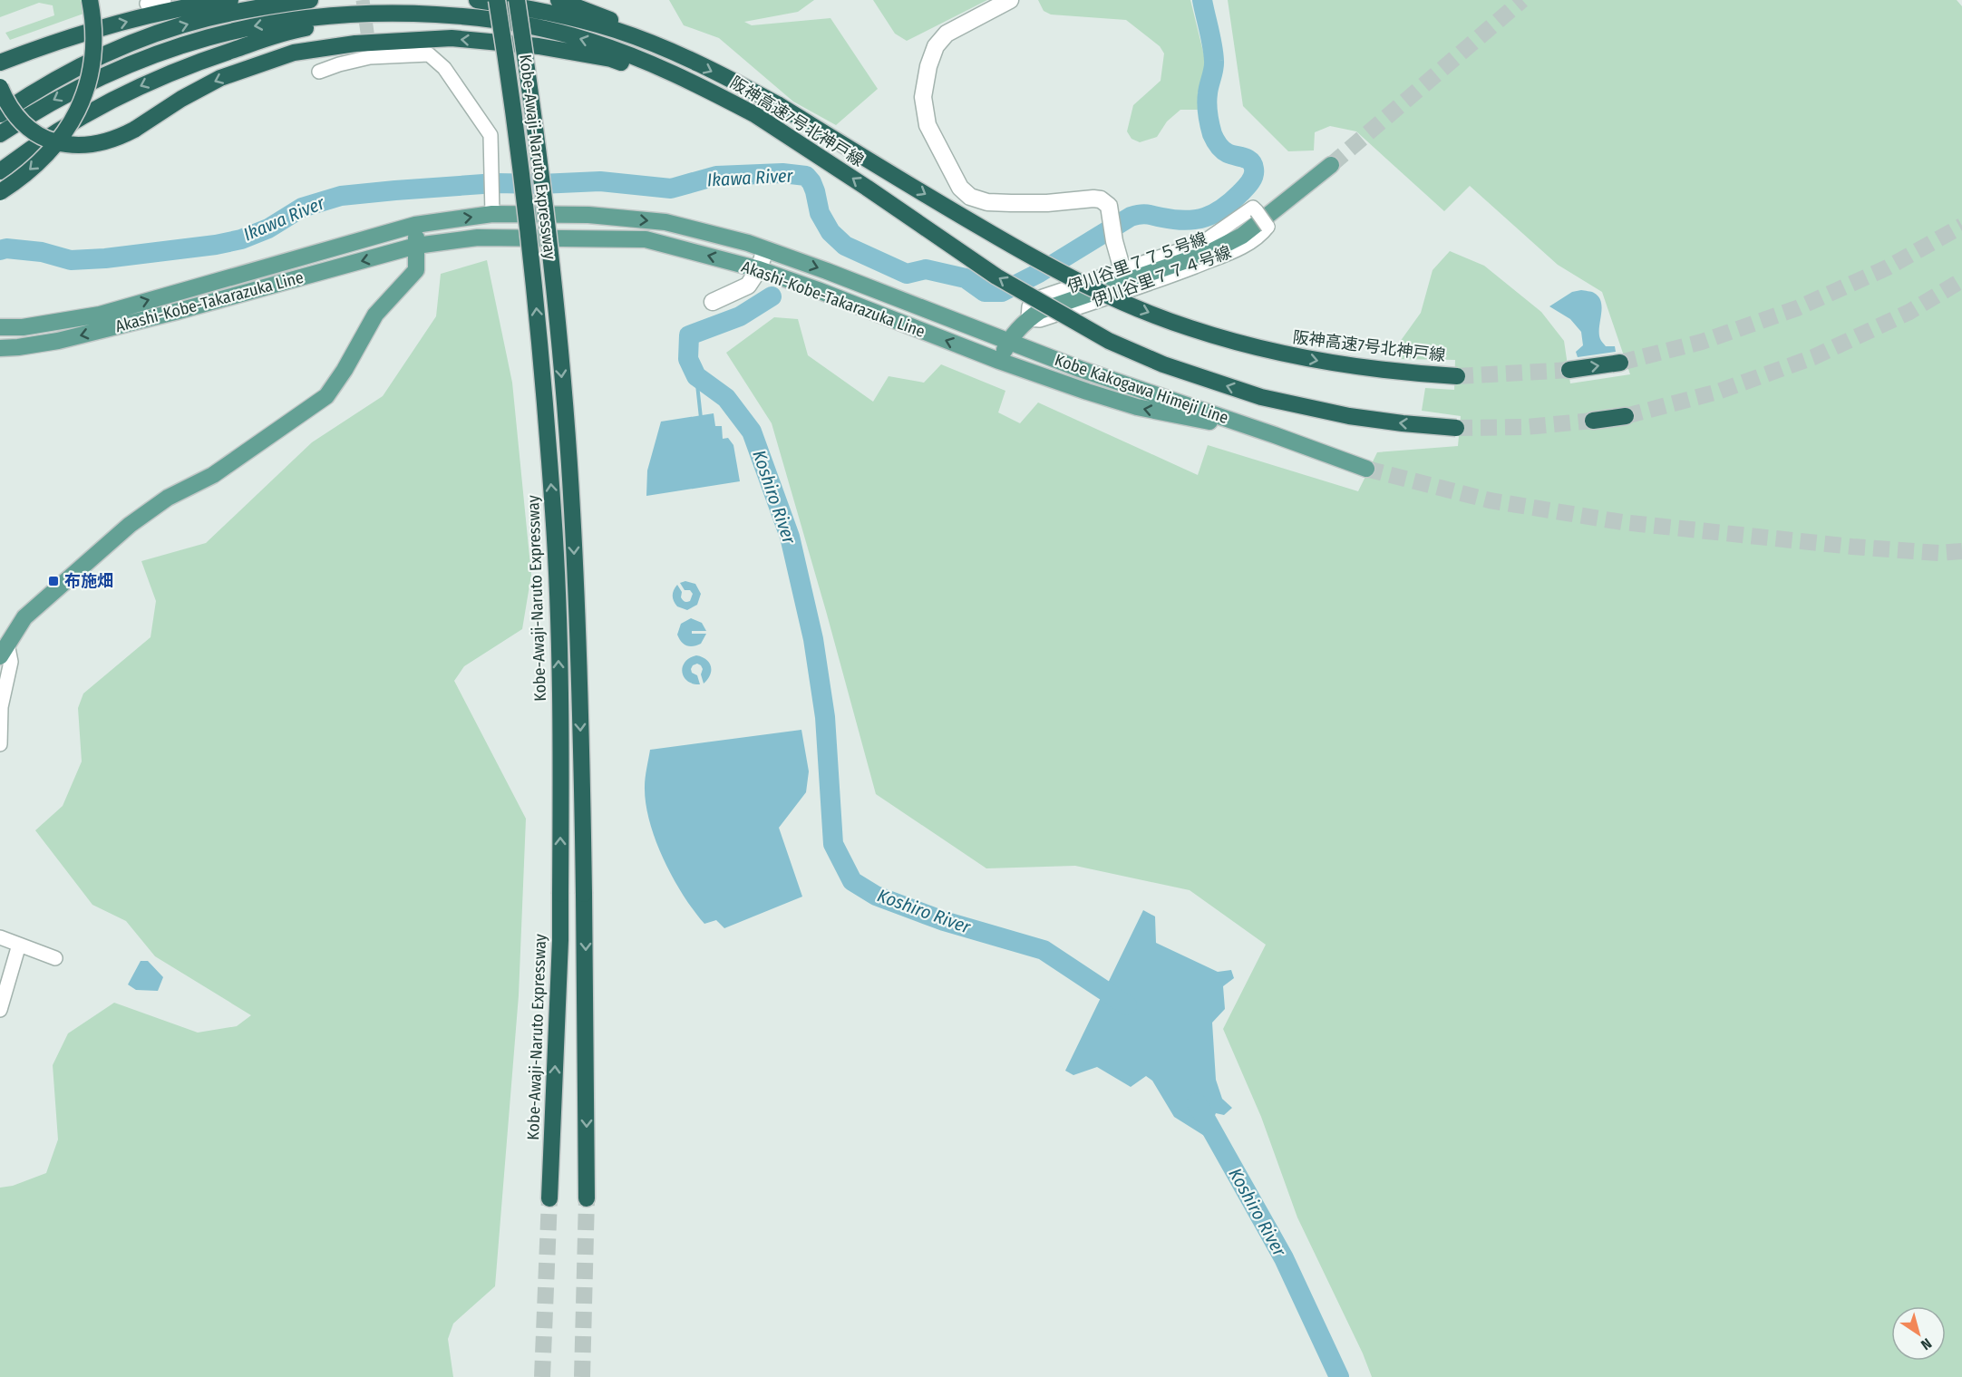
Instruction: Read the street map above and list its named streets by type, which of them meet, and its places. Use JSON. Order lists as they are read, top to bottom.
{
  "streets": {
    "highway": ["阪神高速7号北神戸線", "Kobe-Awaji-Naruto Expressway"],
    "main road": ["Akashi-Kobe-Takarazuka Line", "Kobe Kakogawa Himeji Line"],
    "street": ["伊川谷里７７５号線", "伊川谷里７７４号線"]
  },
  "crossings": [
    ["伊川谷里７７５号線", "伊川谷里７７４号線"],
    ["Akashi-Kobe-Takarazuka Line", "Kobe Kakogawa Himeji Line"]
  ],
  "water": ["Ikawa River", "Koshiro River"],
  "places": {
    "transit": ["布施畑"]
  },
  "north": "bottom right"
}
